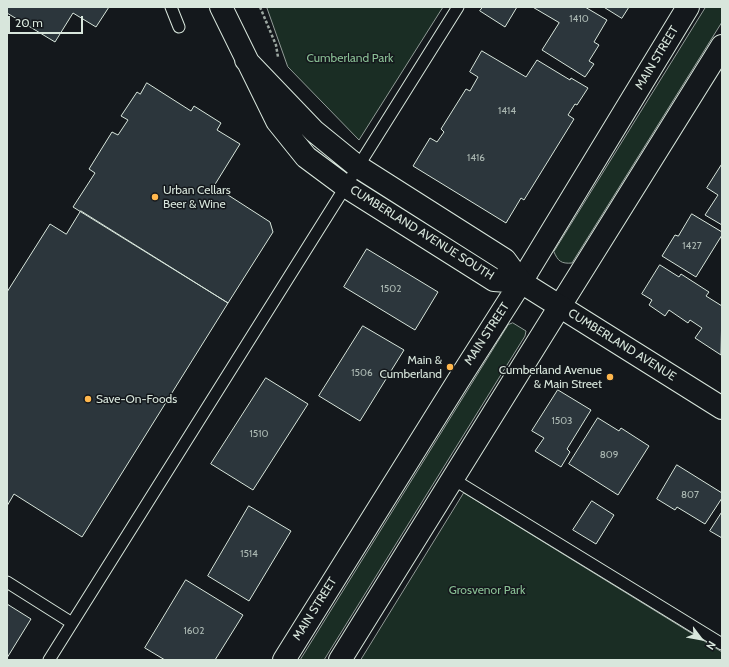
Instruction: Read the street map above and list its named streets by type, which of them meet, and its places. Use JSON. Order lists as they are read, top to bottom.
{
  "streets": {
    "street": ["MAIN STREET", "CUMBERLAND AVENUE SOUTH", "CUMBERLAND AVENUE"]
  },
  "crossings": [
    ["MAIN STREET", "CUMBERLAND AVENUE SOUTH"],
    ["MAIN STREET", "CUMBERLAND AVENUE"],
    ["CUMBERLAND AVENUE SOUTH", "CUMBERLAND AVENUE"]
  ],
  "parks": ["Cumberland Park", "Grosvenor Park"],
  "places": [
    "Urban Cellars Beer & Wine",
    "Main & Cumberland",
    "Cumberland Avenue & Main Street",
    "Save-On-Foods"
  ],
  "house_numbers": [
    "1410",
    "1414",
    "1416",
    "1427",
    "1502",
    "1506",
    "1503",
    "1510",
    "809",
    "807",
    "1514",
    "1602"
  ],
  "scale_bar": "20 m",
  "north": "bottom right"
}
